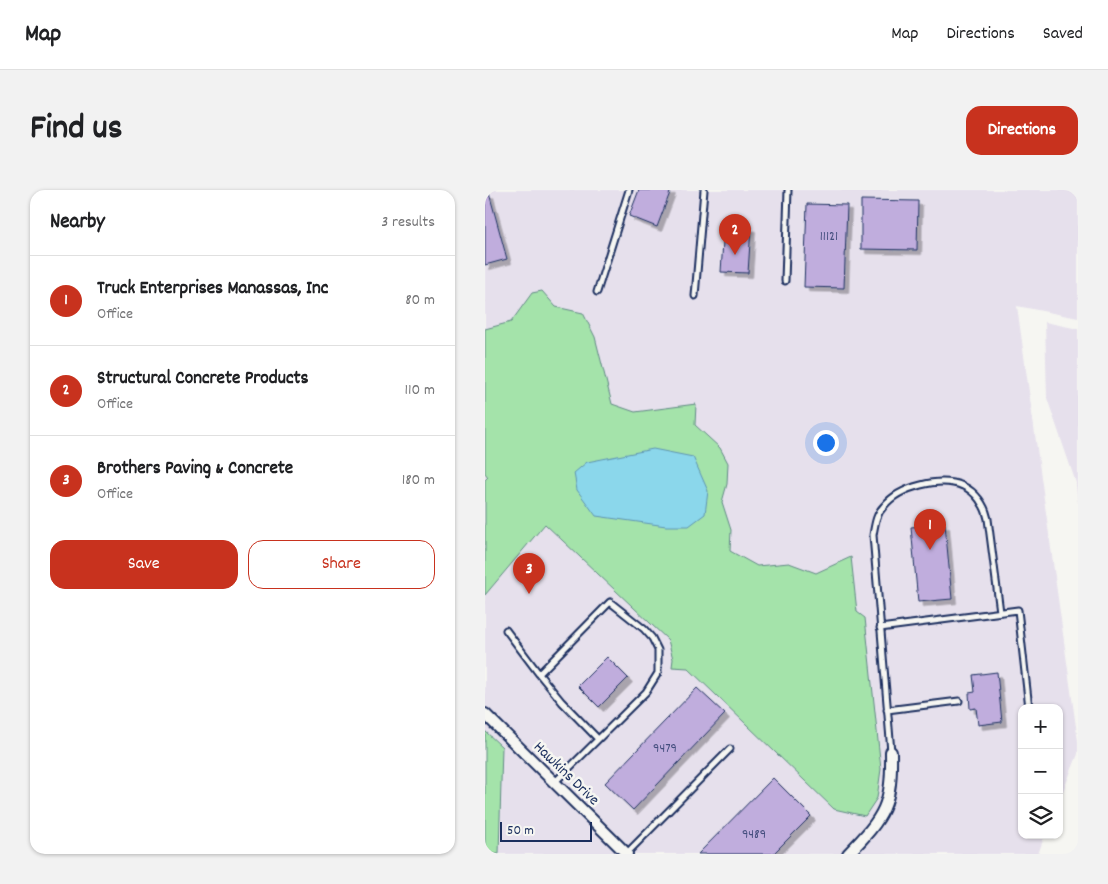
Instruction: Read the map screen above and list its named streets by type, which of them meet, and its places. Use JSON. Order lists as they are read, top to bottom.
{
  "streets": {
    "street": ["Hawkins Drive"]
  },
  "house_numbers": ["11121", "9479", "9489"],
  "scale_bar": "50 m",
  "page": {
    "header": "Map",
    "nav": ["Map", "Directions", "Saved"],
    "title": "Find us",
    "buttons": [
      "Directions",
      ["Save", "Share"]
    ],
    "heading": ["Nearby", "3 results"],
    "pins": ["2", "1", "3"],
    "list": [
      {
        "mark": "1",
        "name": "Truck Enterprises Manassas, Inc",
        "note": "Office",
        "value": "80 m"
      },
      {
        "mark": "2",
        "name": "Structural Concrete Products",
        "note": "Office",
        "value": "110 m"
      },
      {
        "mark": "3",
        "name": "Brothers Paving & Concrete",
        "note": "Office",
        "value": "180 m"
      }
    ],
    "map_buttons": ["+", "−"],
    "scale": "50 m"
  }
}
